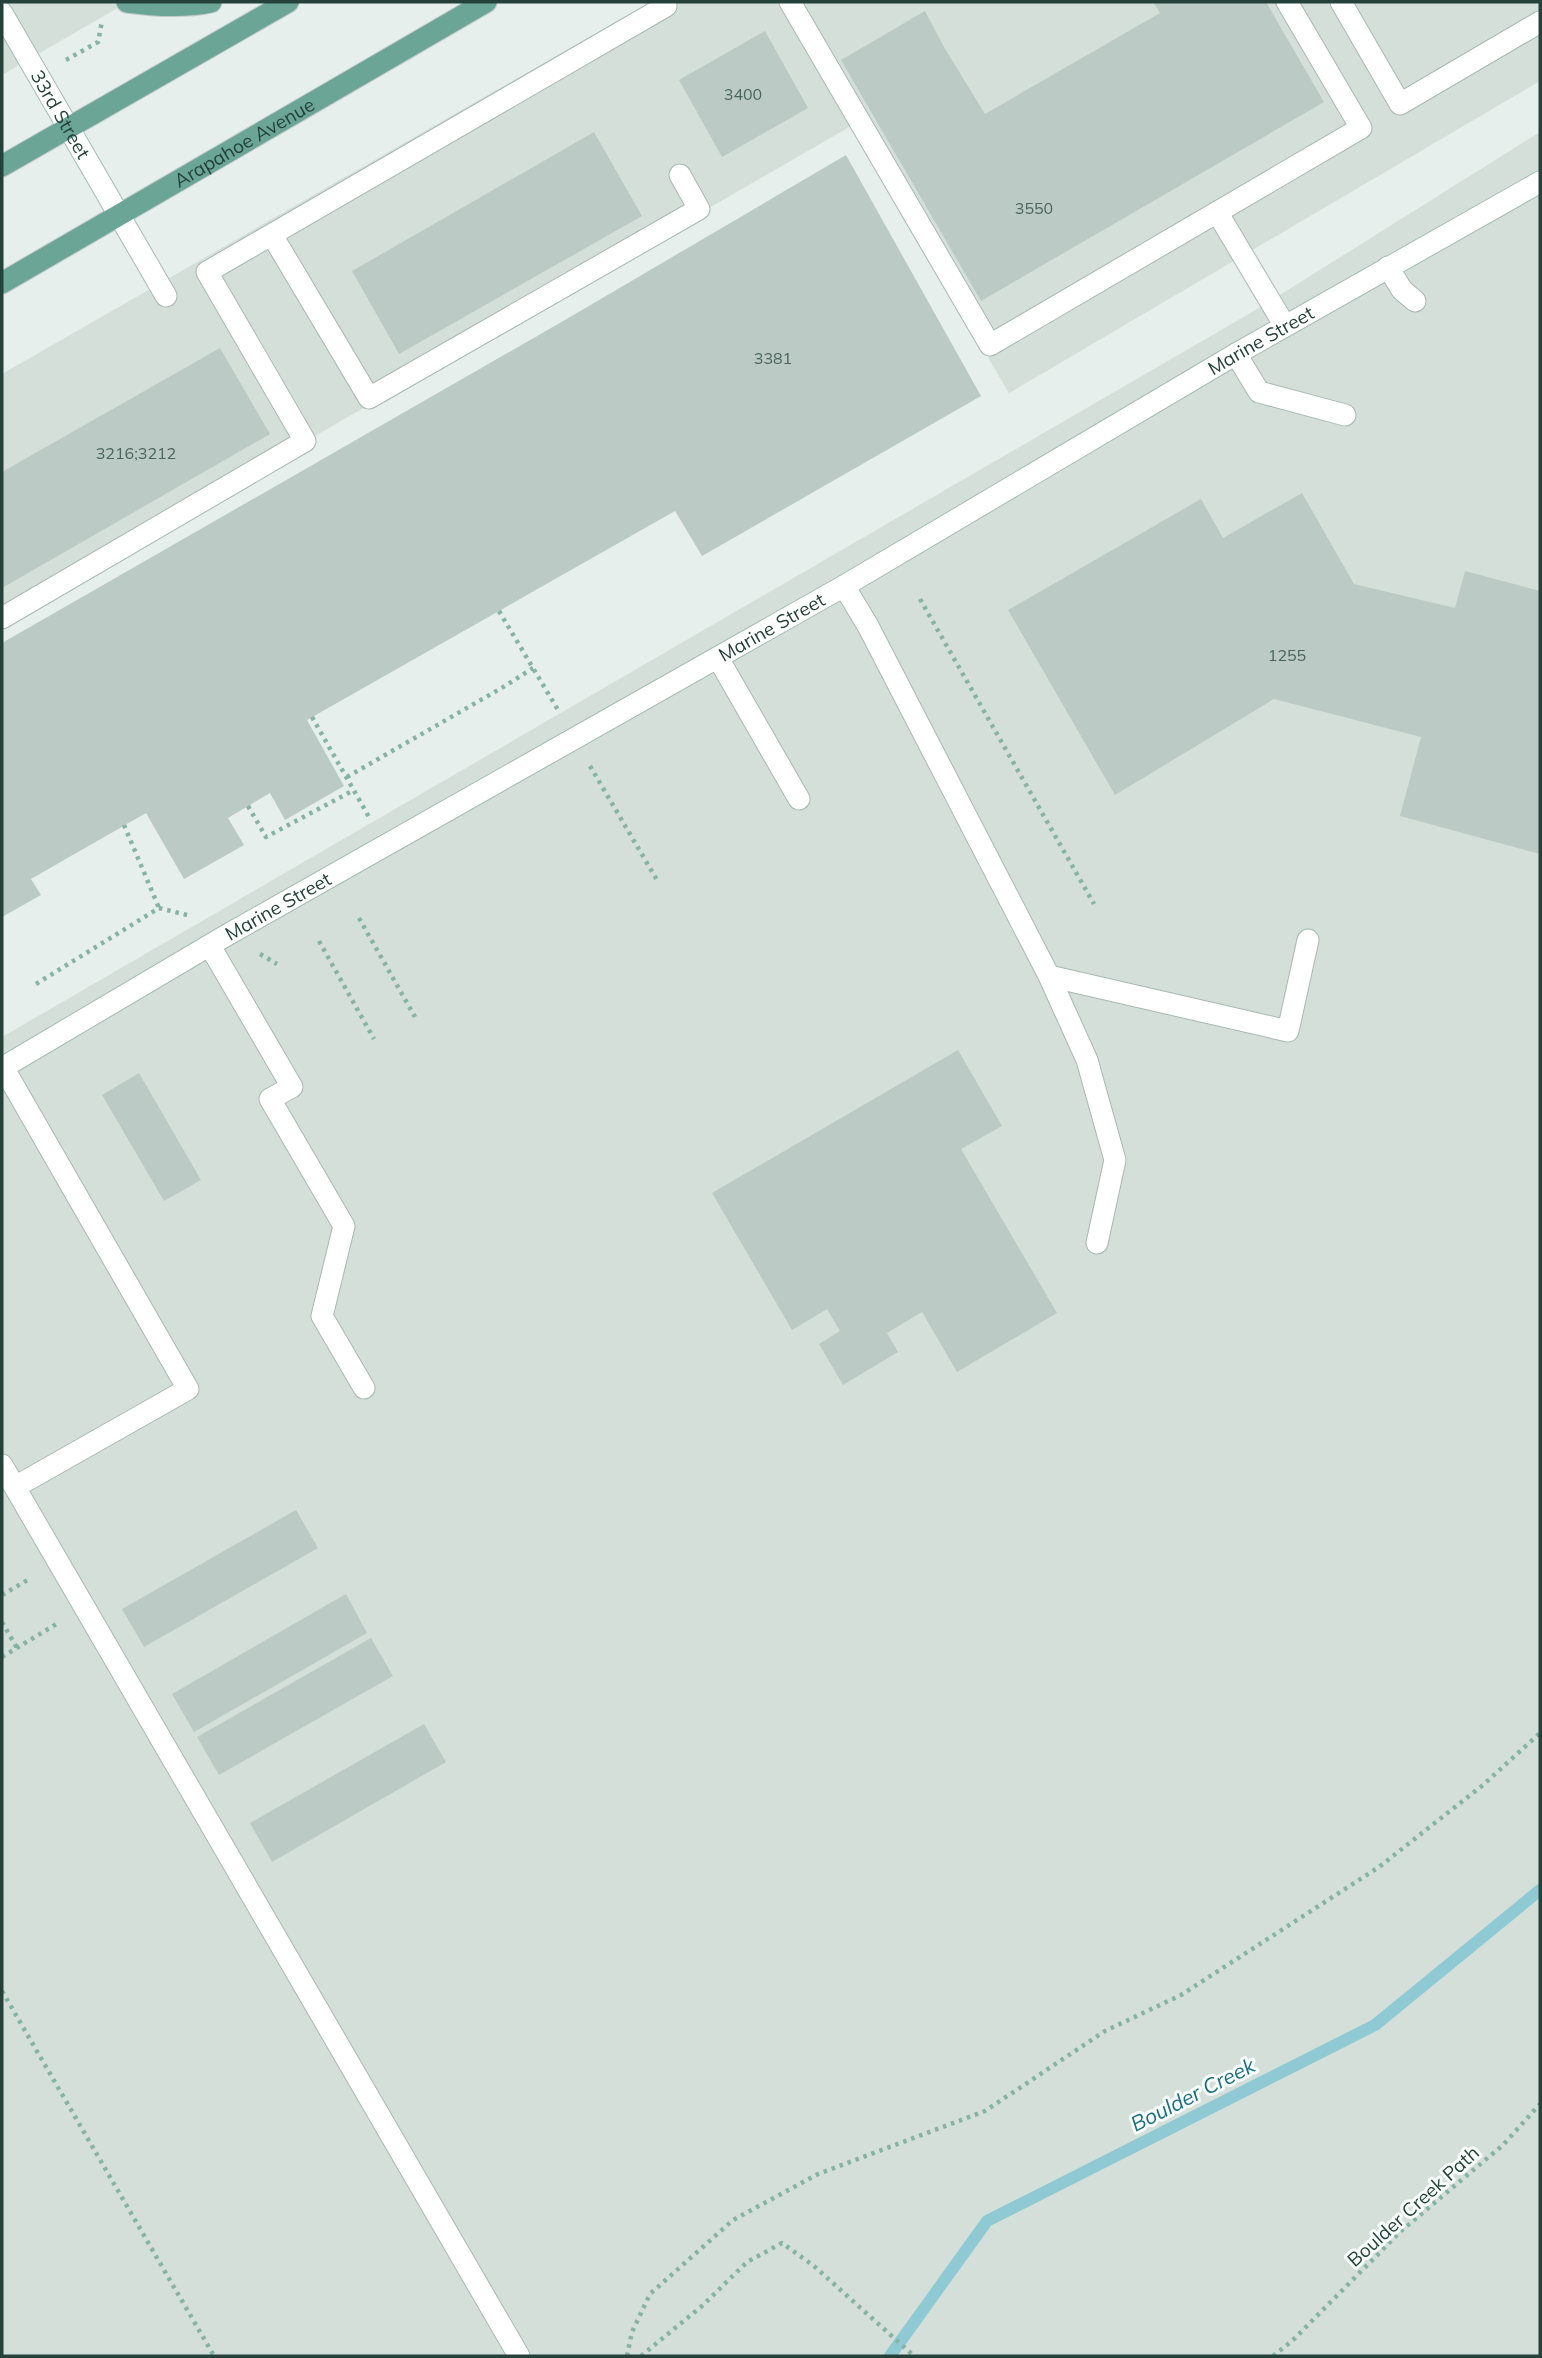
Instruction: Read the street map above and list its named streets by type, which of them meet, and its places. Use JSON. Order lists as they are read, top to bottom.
{
  "streets": {
    "main road": ["Arapahoe Avenue"],
    "street": ["33rd Street", "Marine Street"],
    "path": ["Boulder Creek Path"]
  },
  "crossings": [
    ["33rd Street", "Arapahoe Avenue"]
  ],
  "water": ["Boulder Creek"],
  "house_numbers": [
    "3400",
    "3550",
    "3381",
    "3216;3212",
    "1255"
  ]
}
